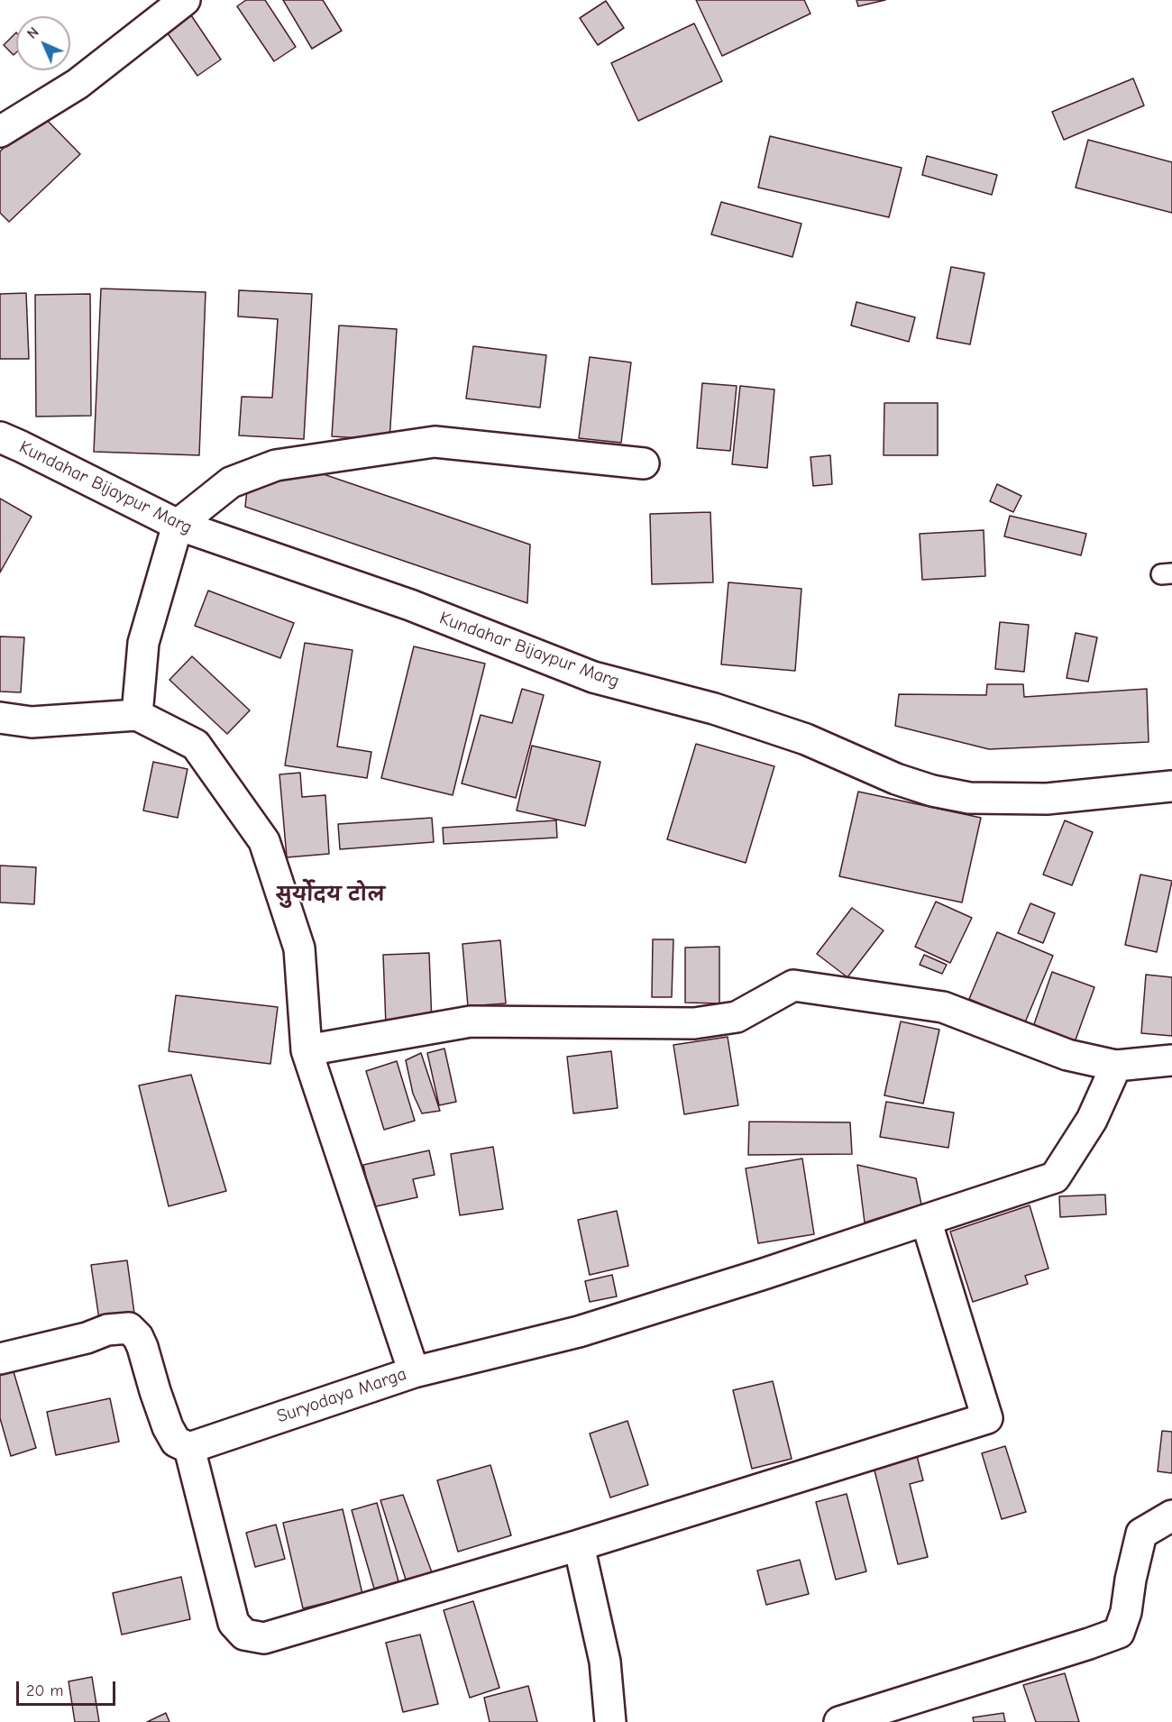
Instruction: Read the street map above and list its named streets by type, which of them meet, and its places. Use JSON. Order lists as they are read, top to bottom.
{
  "streets": {
    "street": ["Kundahar Bijaypur Marg", "Suryodaya Marga"]
  },
  "districts": ["सुर्योदय टोल"],
  "scale_bar": "20 m",
  "north": "top left"
}
